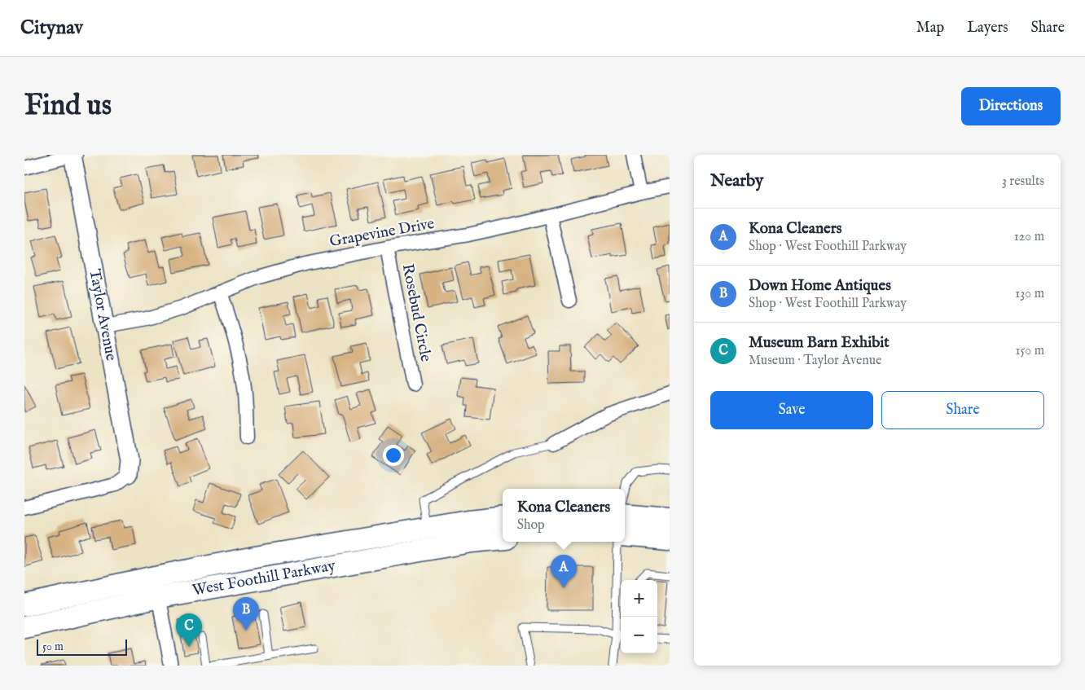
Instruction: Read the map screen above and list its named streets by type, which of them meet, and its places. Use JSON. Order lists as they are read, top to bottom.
{
  "streets": {
    "main road": ["West Foothill Parkway"],
    "street": ["Grapevine Drive", "Rosebud Circle", "Taylor Avenue"]
  },
  "crossings": [
    ["Grapevine Drive", "Rosebud Circle"],
    ["Grapevine Drive", "Taylor Avenue"]
  ],
  "scale_bar": "50 m",
  "page": {
    "header": "Citynav",
    "nav": ["Map", "Layers", "Share"],
    "buttons": [
      "Directions",
      ["Save", "Share"]
    ],
    "title": "Find us",
    "heading": ["Nearby", "3 results"],
    "list": [
      {
        "mark": "A",
        "name": "Kona Cleaners",
        "note": "Shop · West Foothill Parkway",
        "value": "120 m"
      },
      {
        "mark": "B",
        "name": "Down Home Antiques",
        "note": "Shop · West Foothill Parkway",
        "value": "130 m"
      },
      {
        "mark": "C",
        "name": "Museum Barn Exhibit",
        "note": "Museum · Taylor Avenue",
        "value": "150 m"
      }
    ],
    "popup": ["Kona Cleaners", "Shop"],
    "pins": ["A", "B", "C"],
    "map_buttons": ["+", "−"],
    "scale": "50 m"
  }
}
